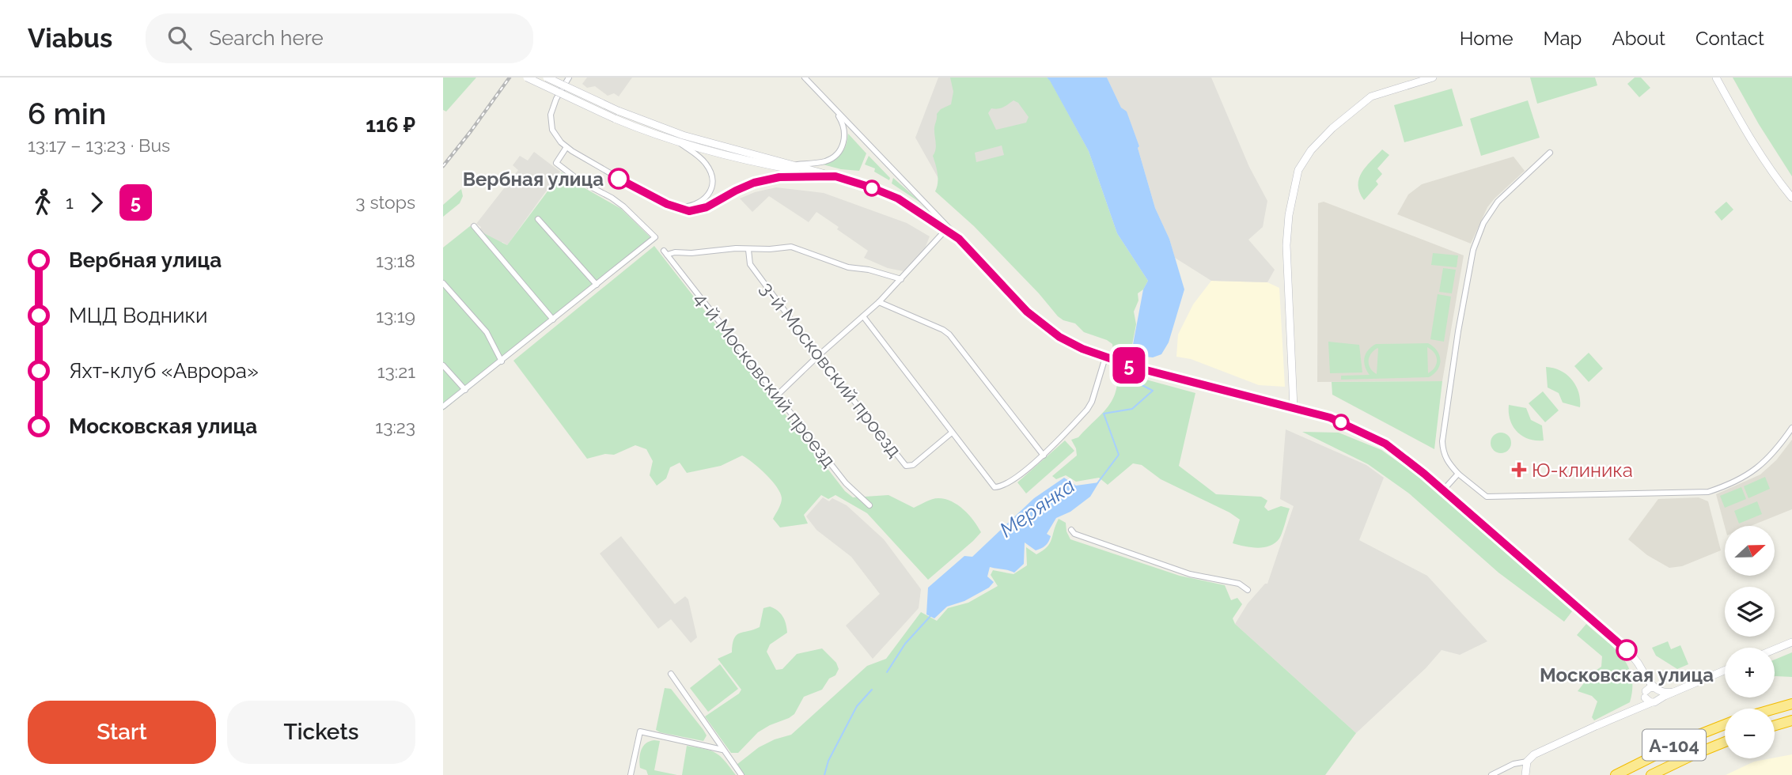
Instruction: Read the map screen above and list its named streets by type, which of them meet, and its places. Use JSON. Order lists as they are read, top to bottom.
{
  "streets": {
    "highway": ["А-104"],
    "street": ["3-й Московский проезд", "4-й Московский проезд"]
  },
  "crossings": [
    ["3-й Московский проезд", "4-й Московский проезд"]
  ],
  "water": ["Мерянка"],
  "places": {
    "other": ["Вербная улица", "Московская улица"],
    "health": ["Ю-клиника"]
  },
  "lines": ["bus line 5"],
  "north": "right",
  "page": {
    "header": "Viabus",
    "search": "Search here",
    "nav": [
      "Home",
      "Map",
      "About",
      "Contact"
    ],
    "heading": ["6 min", "13:17 – 13:23 · Bus", "116 ₽"],
    "on_map": "5",
    "legs": ["1", "5", "3 stops"],
    "list": [
      {
        "name": "Вербная улица",
        "value": "13:18"
      },
      {
        "name": "МЦД Водники",
        "value": "13:19"
      },
      {
        "name": "Яхт-клуб «Аврора»",
        "value": "13:21"
      },
      {
        "name": "Московская улица",
        "value": "13:23"
      }
    ],
    "map_buttons": ["+", "−"],
    "buttons": ["Start", "Tickets"]
  }
}
